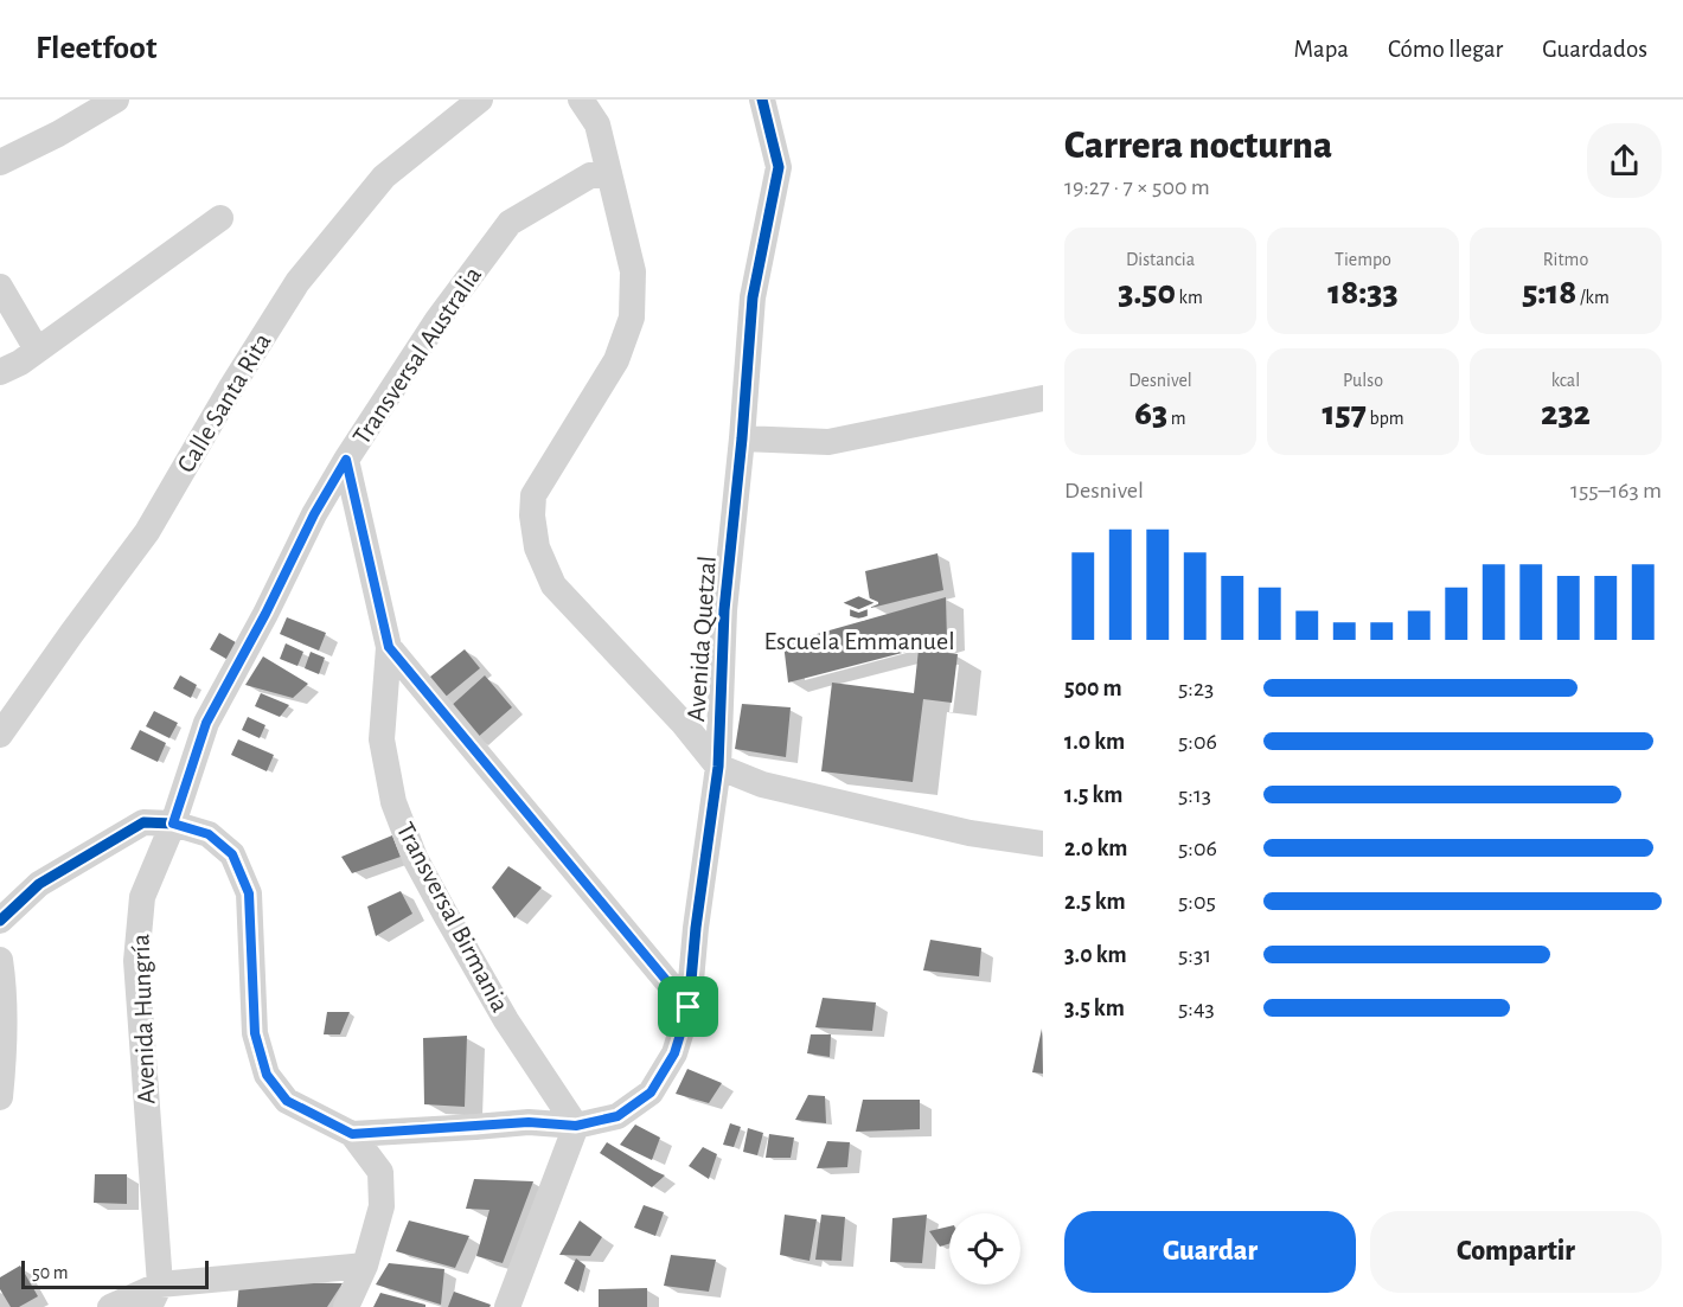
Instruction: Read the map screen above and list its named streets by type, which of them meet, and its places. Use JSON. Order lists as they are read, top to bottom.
{
  "streets": {
    "street": [
      "Transversal Australia",
      "Calle Santa Rita",
      "Avenida Quetzal",
      "Transversal Birmania",
      "Avenida Hungría"
    ]
  },
  "crossings": [
    ["Transversal Australia", "Avenida Quetzal"],
    ["Transversal Australia", "Transversal Birmania"],
    ["Transversal Australia", "Avenida Hungría"],
    ["Avenida Quetzal", "Transversal Birmania"]
  ],
  "places": {
    "school or university": ["Escuela Emmanuel"]
  },
  "scale_bar": "50 m",
  "page": {
    "header": "Fleetfoot",
    "nav": ["Mapa", "Cómo llegar", "Guardados"],
    "heading": ["Carrera nocturna", "19:27 · 7 × 500 m"],
    "stats": [
      ["Distancia", "3.50 km"],
      ["Tiempo", "18:33"],
      ["Ritmo", "5:18 /km"],
      ["Desnivel", "63 m"],
      ["Pulso", "157 bpm"],
      ["kcal", "232"]
    ],
    "chart": ["Desnivel", "155–163 m"],
    "list": [
      {
        "name": "500 m",
        "note": "5:23"
      },
      {
        "name": "1.0 km",
        "note": "5:06"
      },
      {
        "name": "1.5 km",
        "note": "5:13"
      },
      {
        "name": "2.0 km",
        "note": "5:06"
      },
      {
        "name": "2.5 km",
        "note": "5:05"
      },
      {
        "name": "3.0 km",
        "note": "5:31"
      },
      {
        "name": "3.5 km",
        "note": "5:43"
      }
    ],
    "buttons": ["Guardar", "Compartir"],
    "scale": "50 m"
  }
}
